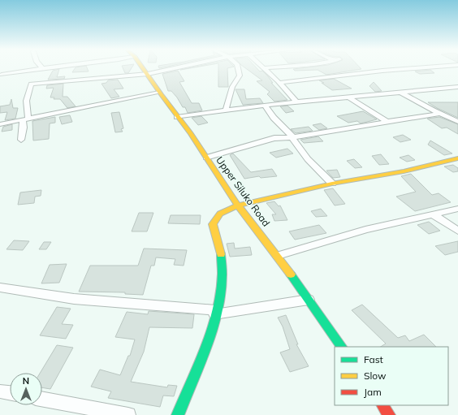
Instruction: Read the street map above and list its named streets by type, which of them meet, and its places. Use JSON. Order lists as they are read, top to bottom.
{
  "streets": {
    "main road": ["Upper Siluko Road"]
  },
  "legend": ["Fast", "Slow", "Jam"],
  "north": "top"
}
